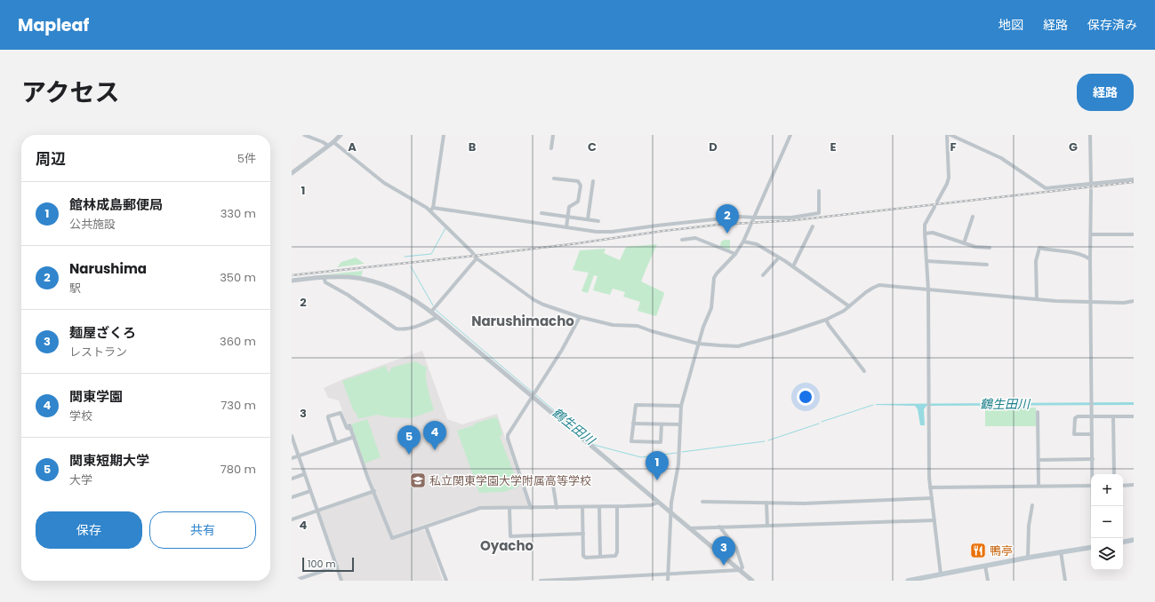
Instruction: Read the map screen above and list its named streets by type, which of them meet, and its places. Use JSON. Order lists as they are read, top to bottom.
{
  "districts": ["Narushimacho", "Oyacho"],
  "water": ["鶴生田川"],
  "places": {
    "school or university": ["私立関東学園大学附属高等学校"],
    "restaurant": ["鴨亭"]
  },
  "scale_bar": "100 m",
  "page": {
    "header": "Mapleaf",
    "nav": ["地図", "経路", "保存済み"],
    "title": "アクセス",
    "buttons": [
      "経路",
      ["保存", "共有"]
    ],
    "heading": ["周辺", "5件"],
    "list": [
      {
        "mark": "1",
        "name": "館林成島郵便局",
        "note": "公共施設",
        "value": "330 m"
      },
      {
        "mark": "2",
        "name": "Narushima",
        "note": "駅",
        "value": "350 m"
      },
      {
        "mark": "3",
        "name": "麺屋ざくろ",
        "note": "レストラン",
        "value": "360 m"
      },
      {
        "mark": "4",
        "name": "関東学園",
        "note": "学校",
        "value": "730 m"
      },
      {
        "mark": "5",
        "name": "関東短期大学",
        "note": "大学",
        "value": "780 m"
      }
    ],
    "pins": [
      "2",
      "4",
      "5",
      "1",
      "3"
    ],
    "map_buttons": ["+", "−"],
    "scale": "100 m"
  },
  "grid": {
    "columns": [
      "A",
      "B",
      "C",
      "D",
      "E",
      "F",
      "G"
    ],
    "rows": [
      "1",
      "2",
      "3",
      "4"
    ]
  }
}
